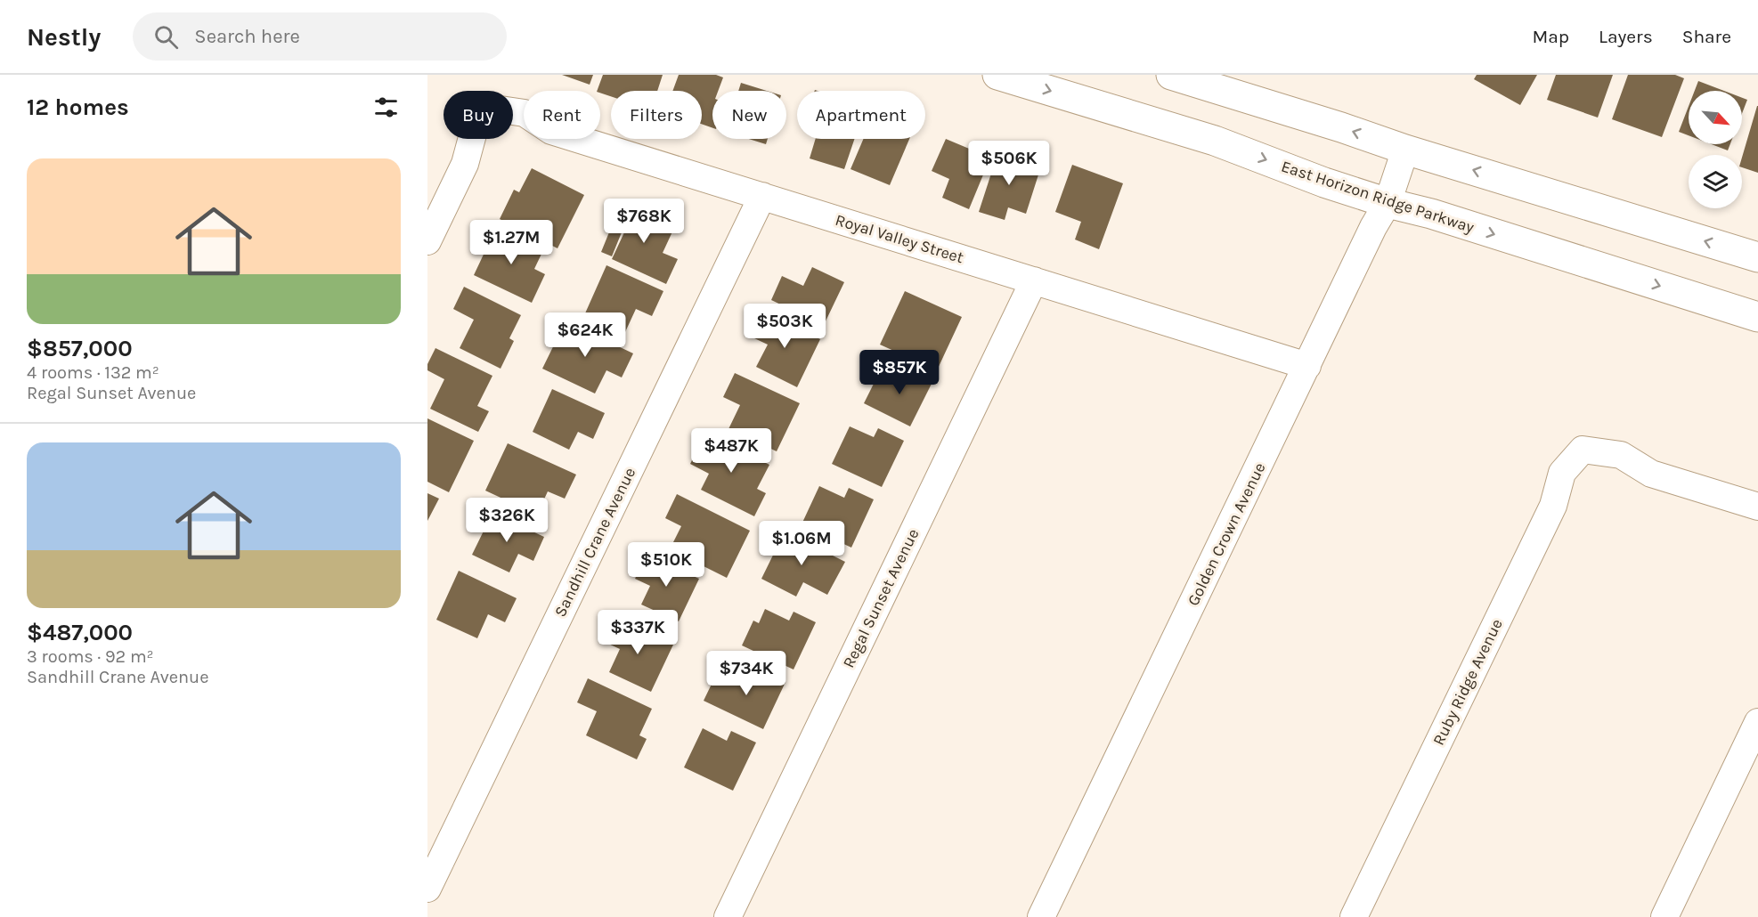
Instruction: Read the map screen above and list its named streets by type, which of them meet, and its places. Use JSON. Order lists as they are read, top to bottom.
{
  "streets": {
    "main road": ["East Horizon Ridge Parkway"],
    "street": [
      "Royal Valley Street",
      "Golden Crown Avenue",
      "Sandhill Crane Avenue",
      "Regal Sunset Avenue",
      "Ruby Ridge Avenue"
    ]
  },
  "crossings": [
    ["East Horizon Ridge Parkway", "Golden Crown Avenue"],
    ["Royal Valley Street", "Golden Crown Avenue"],
    ["Royal Valley Street", "Sandhill Crane Avenue"],
    ["Royal Valley Street", "Regal Sunset Avenue"]
  ],
  "north": "bottom right",
  "page": {
    "header": "Nestly",
    "search": "Search here",
    "nav": ["Map", "Layers", "Share"],
    "heading": "12 homes",
    "chip": [
      "Buy",
      "Rent",
      "Filters",
      "New",
      "Apartment"
    ],
    "list": [
      {
        "name": "$857,000",
        "note": "4 rooms · 132 m² · Regal Sunset Avenue"
      },
      {
        "name": "$487,000",
        "note": "3 rooms · 92 m² · Sandhill Crane Avenue"
      }
    ],
    "price": [
      "$506K",
      "$768K",
      "$1.27M",
      "$503K",
      "$624K",
      "$857K",
      "$487K",
      "$326K",
      "$1.06M",
      "$510K",
      "$337K",
      "$734K"
    ]
  }
}
